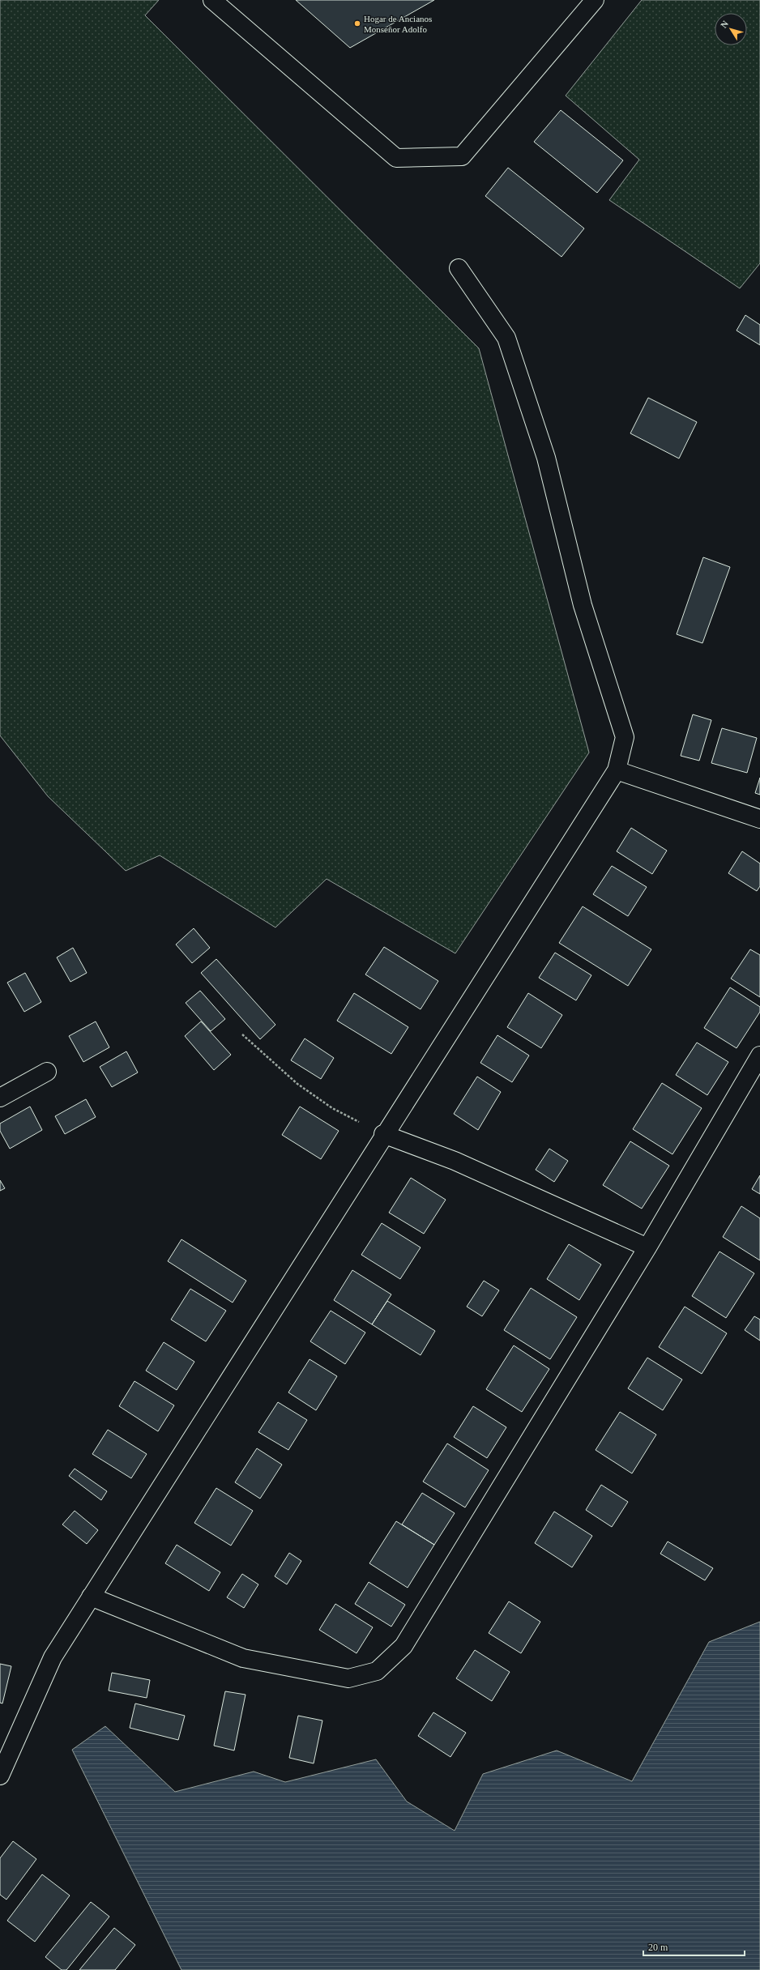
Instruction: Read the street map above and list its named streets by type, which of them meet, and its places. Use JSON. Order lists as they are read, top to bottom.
{
  "places": ["Hogar de Ancianos Monseñor Adolfo"],
  "scale_bar": "20 m",
  "north": "top left"
}
